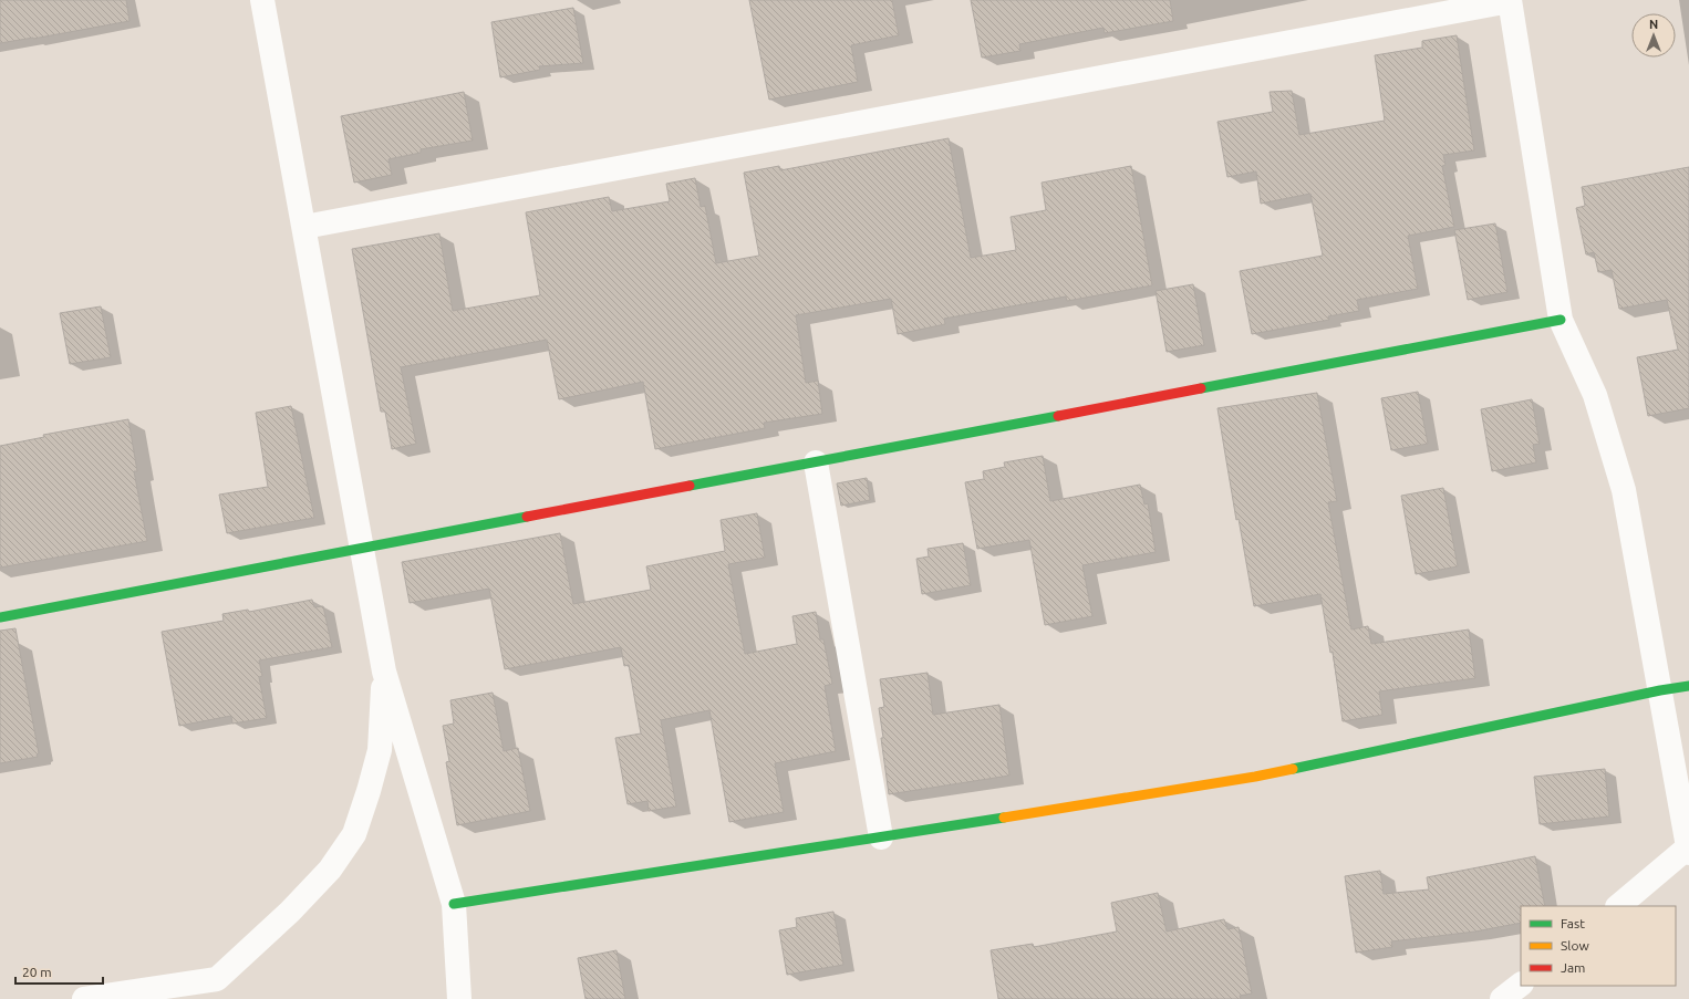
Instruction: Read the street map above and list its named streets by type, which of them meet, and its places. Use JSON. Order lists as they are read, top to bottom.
{
  "legend": ["Fast", "Slow", "Jam"],
  "scale_bar": "20 m",
  "north": "top"
}
